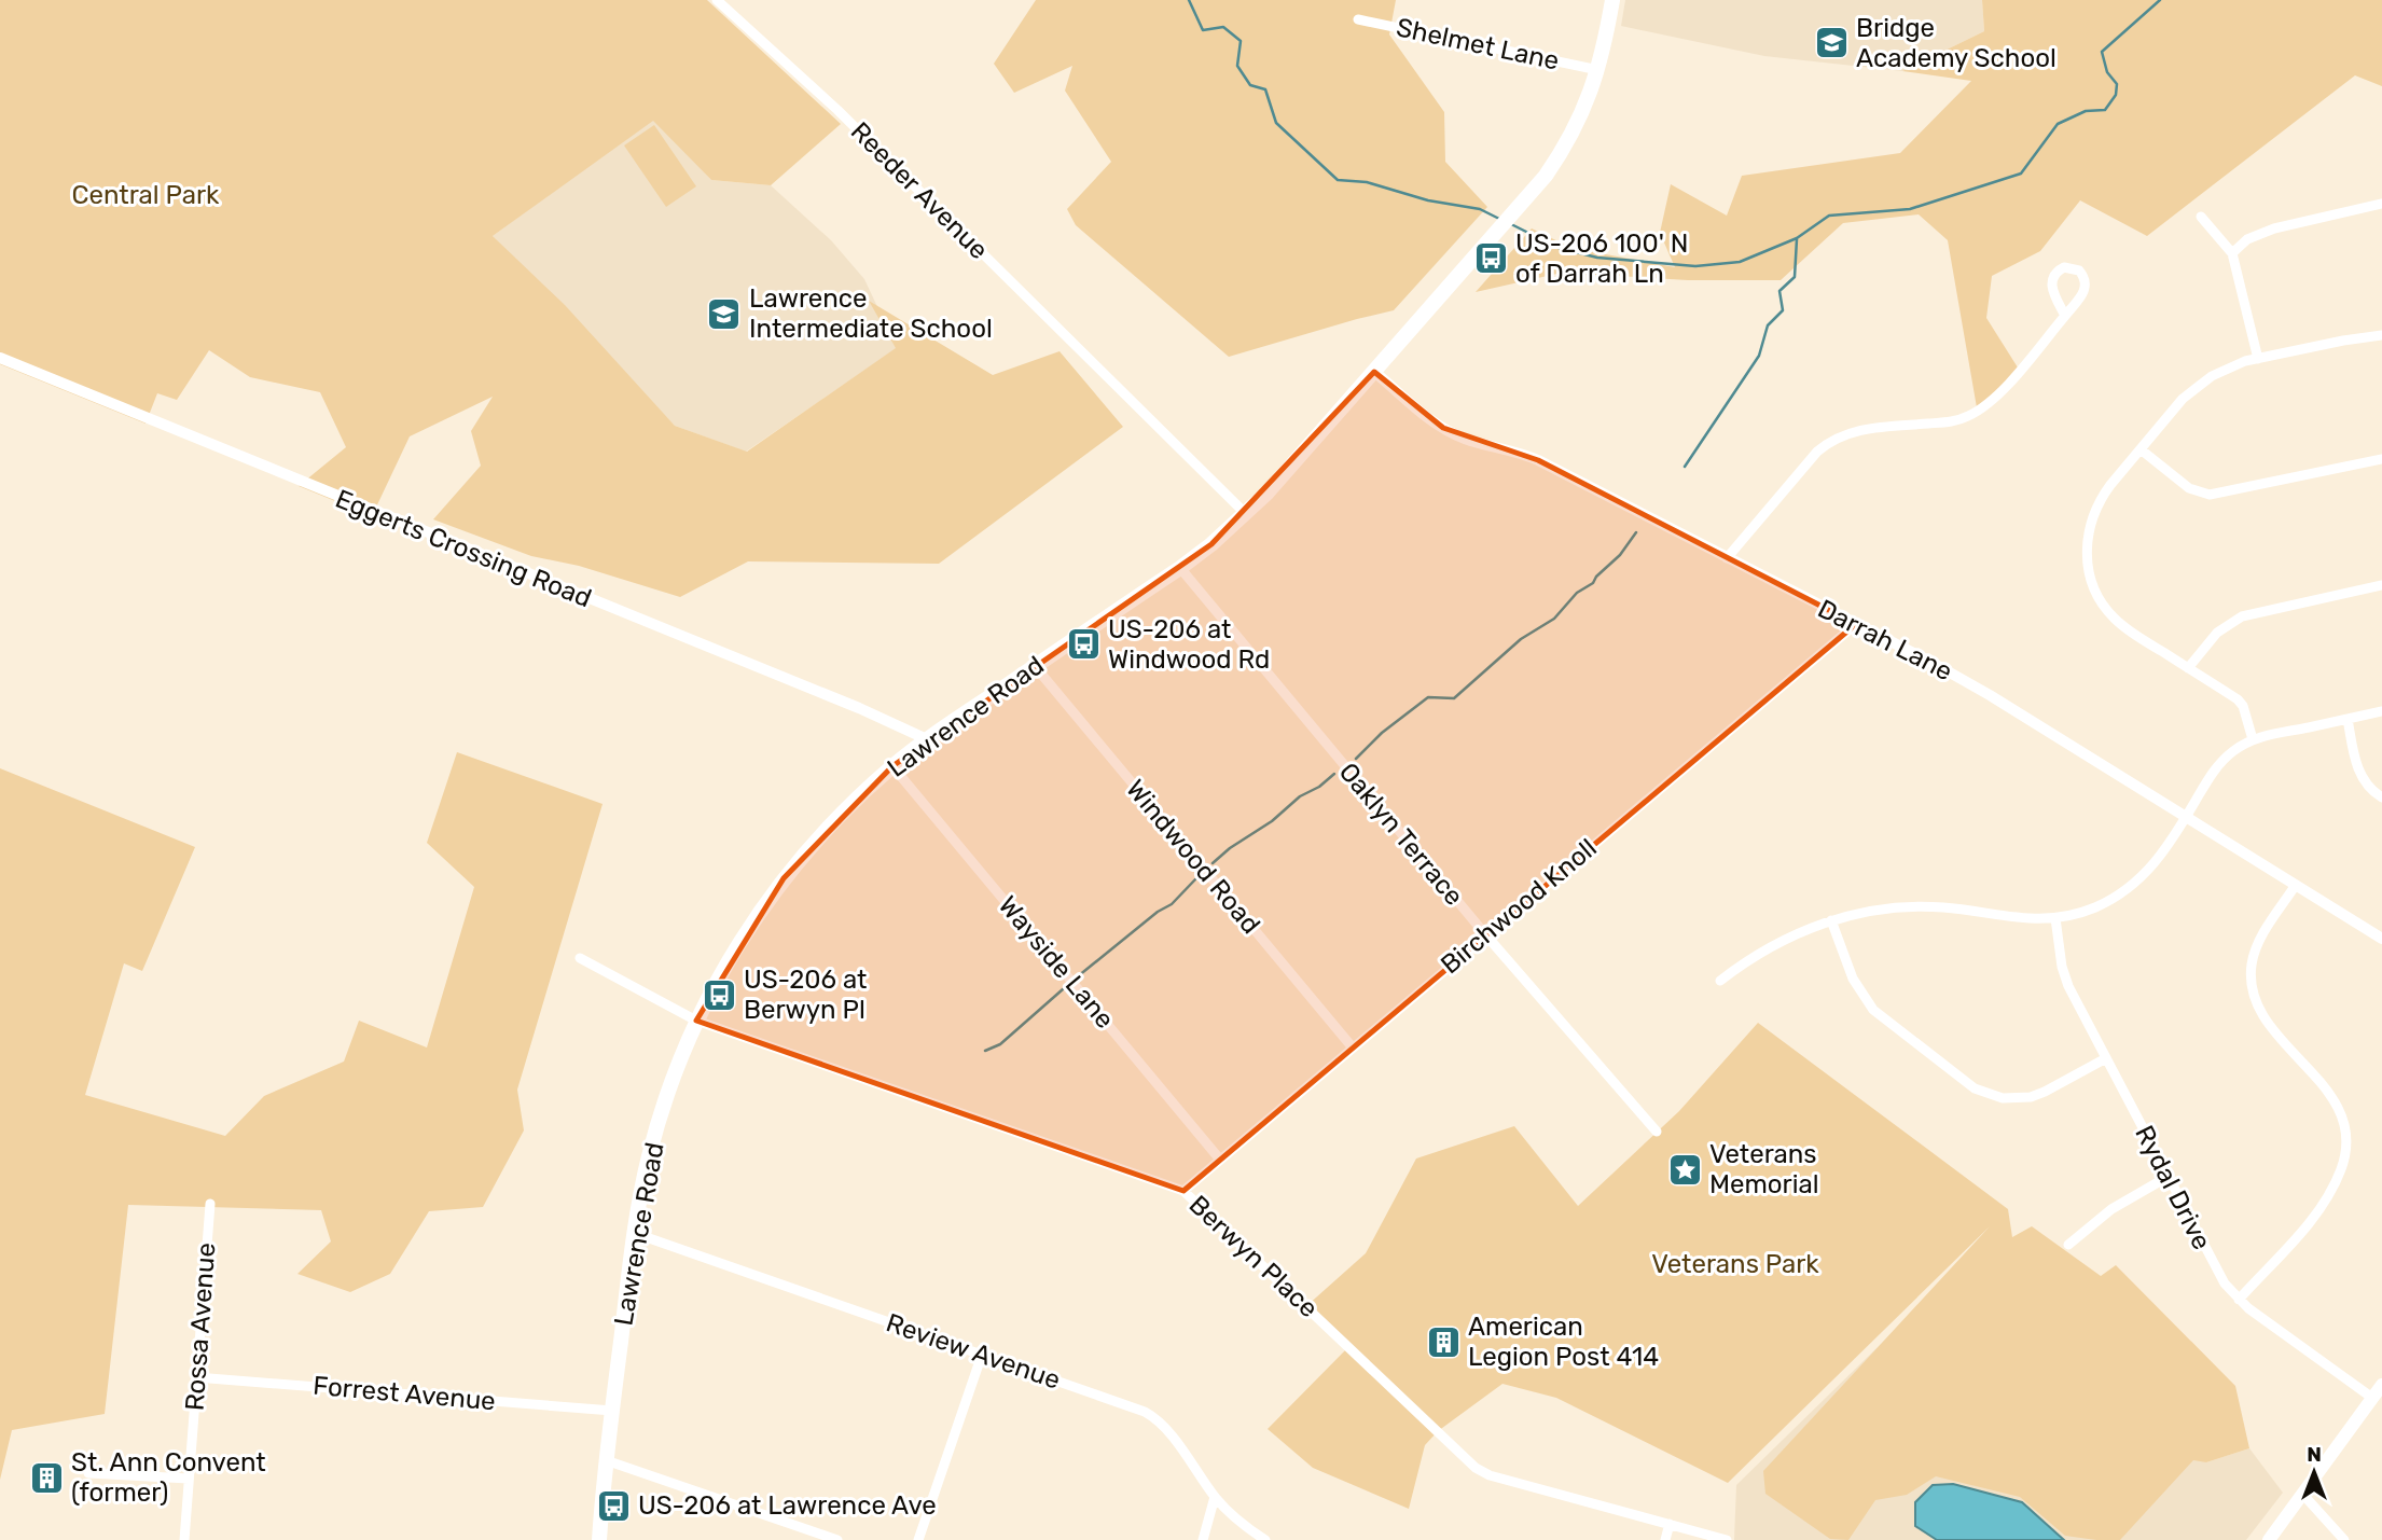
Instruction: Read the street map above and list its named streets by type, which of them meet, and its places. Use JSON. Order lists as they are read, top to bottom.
{
  "streets": {
    "main road": ["Lawrence Road"],
    "street": [
      "Shelmet Lane",
      "Reeder Avenue",
      "Eggerts Crossing Road",
      "Darrah Lane",
      "Oaklyn Terrace",
      "Windwood Road",
      "Birchwood Knoll",
      "Wayside Lane",
      "Rydal Drive",
      "Berwyn Place",
      "Rossa Avenue",
      "Review Avenue",
      "Forrest Avenue"
    ]
  },
  "crossings": [
    ["Shelmet Lane", "Lawrence Road"],
    ["Reeder Avenue", "Lawrence Road"],
    ["Eggerts Crossing Road", "Lawrence Road"],
    ["Darrah Lane", "Lawrence Road"],
    ["Darrah Lane", "Birchwood Knoll"],
    ["Lawrence Road", "Oaklyn Terrace"],
    ["Lawrence Road", "Windwood Road"],
    ["Lawrence Road", "Wayside Lane"],
    ["Lawrence Road", "Berwyn Place"],
    ["Lawrence Road", "Review Avenue"],
    ["Lawrence Road", "Forrest Avenue"],
    ["Oaklyn Terrace", "Birchwood Knoll"],
    ["Windwood Road", "Birchwood Knoll"],
    ["Birchwood Knoll", "Wayside Lane"],
    ["Birchwood Knoll", "Berwyn Place"],
    ["Rossa Avenue", "Forrest Avenue"]
  ],
  "parks": ["Central Park", "Veterans Park"],
  "places": {
    "school or university": ["Bridge Academy School", "Lawrence Intermediate School"],
    "bus stop": [
      "US-206 100' N of Darrah Ln",
      "US-206 at Windwood Rd",
      "US-206 at Berwyn Pl",
      "US-206 at Lawrence Ave"
    ],
    "place": ["Veterans Memorial"],
    "building": ["American Legion Post 414", "St. Ann Convent (former)"]
  },
  "north": "top"
}
